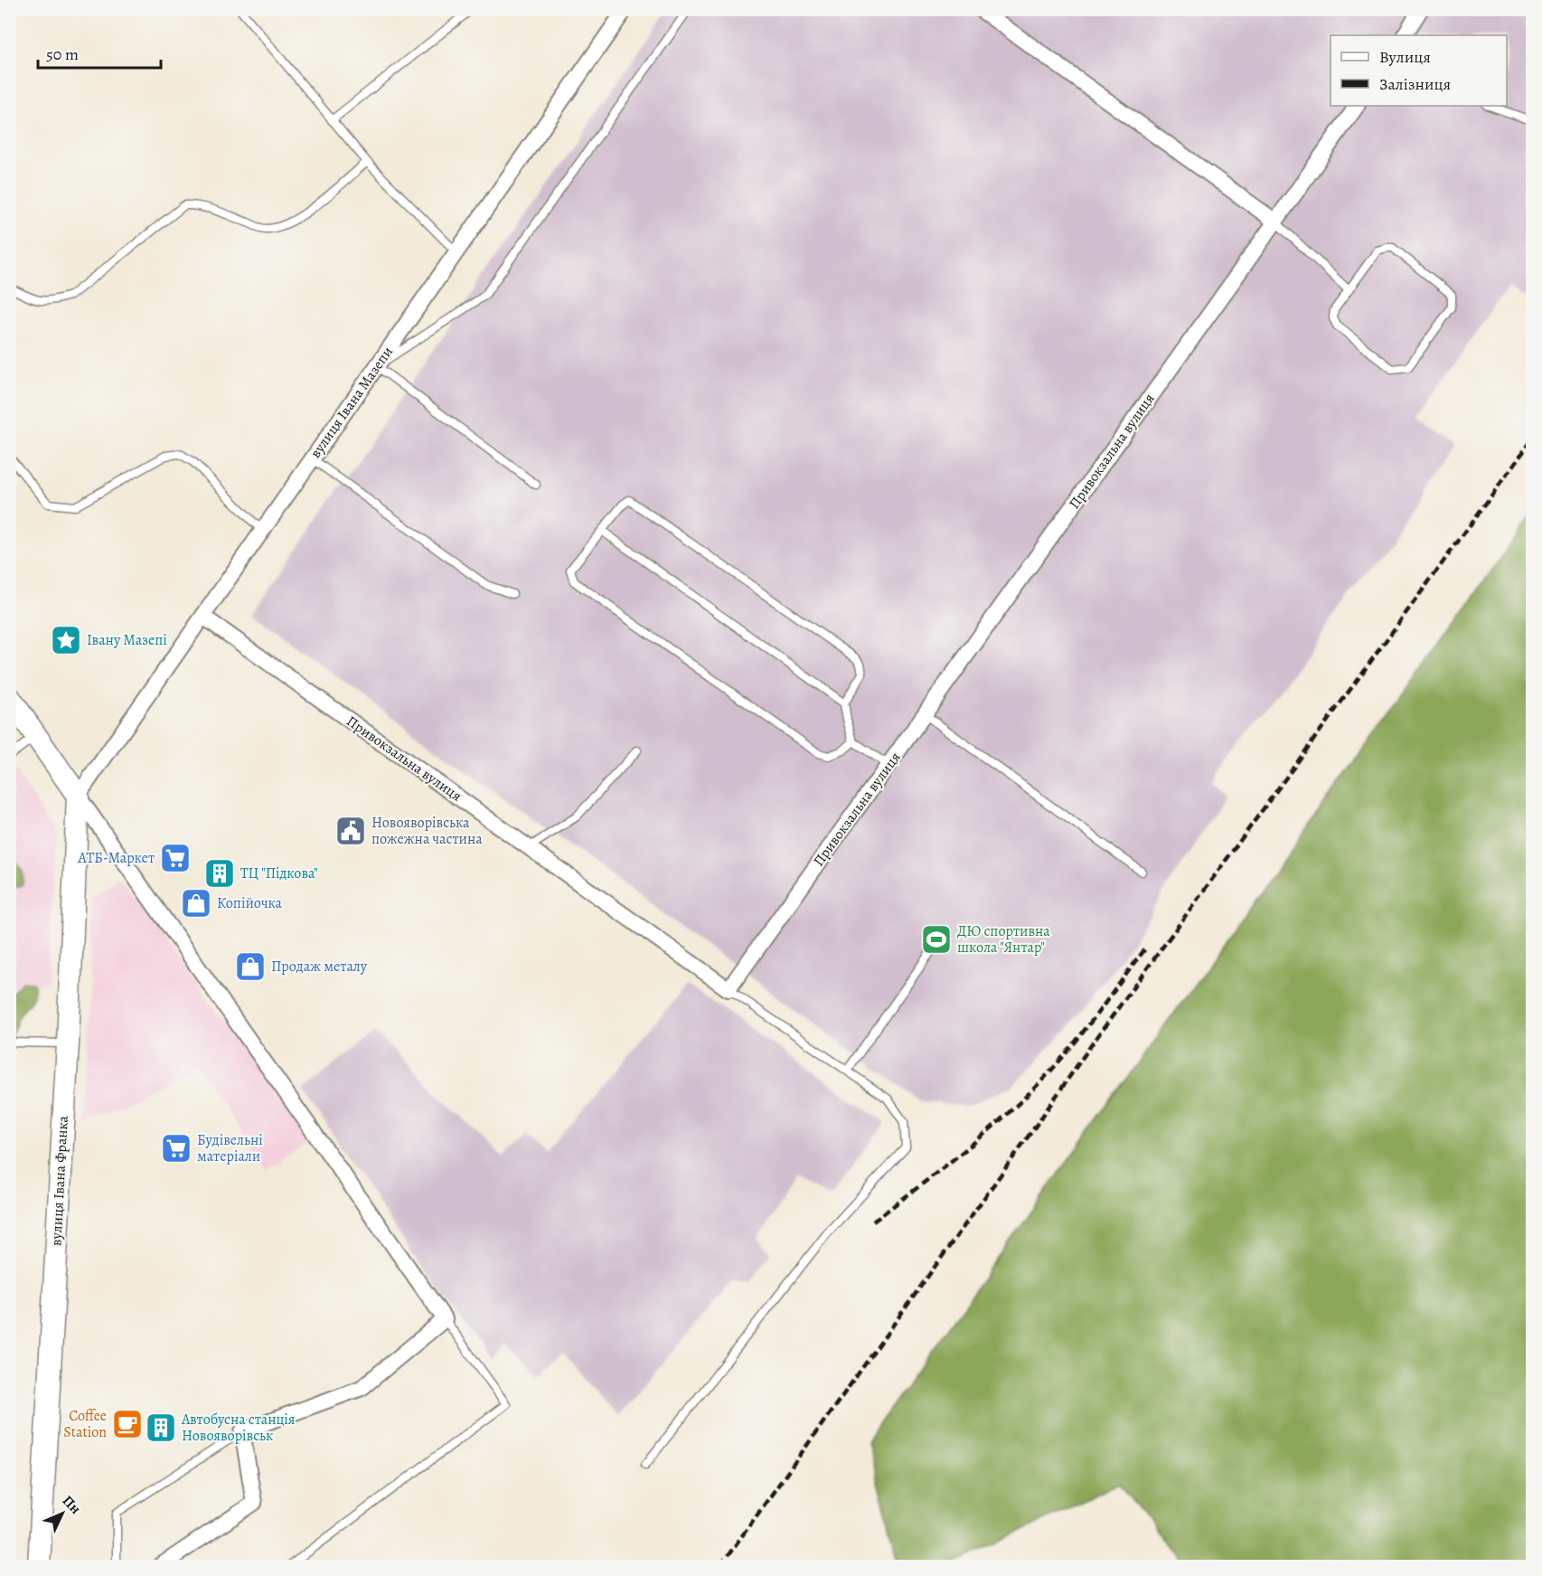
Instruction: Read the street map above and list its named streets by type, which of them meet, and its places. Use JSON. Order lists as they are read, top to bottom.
{
  "streets": {
    "street": ["вулиця Івана Мазепи", "Привокзальна вулиця", "вулиця Івана Франка"]
  },
  "crossings": [
    ["вулиця Івана Мазепи", "Привокзальна вулиця"],
    ["вулиця Івана Мазепи", "вулиця Івана Франка"]
  ],
  "places": {
    "place": ["Івану Мазепі"],
    "public building": ["Новояворівська пожежна частина"],
    "supermarket": ["АТБ-Маркет", "Будівельні матеріали"],
    "building": ["ТЦ \"Підкова\"", "Автобусна станція Новояворівськ"],
    "shop": ["Копійочка", "Продаж металу"],
    "sports": ["ДЮ спортивна школа \"Янтар\""],
    "cafe": ["Coffee Station"]
  },
  "legend": ["Вулиця", "Залізниця"],
  "scale_bar": "50 m",
  "north": "top right"
}
